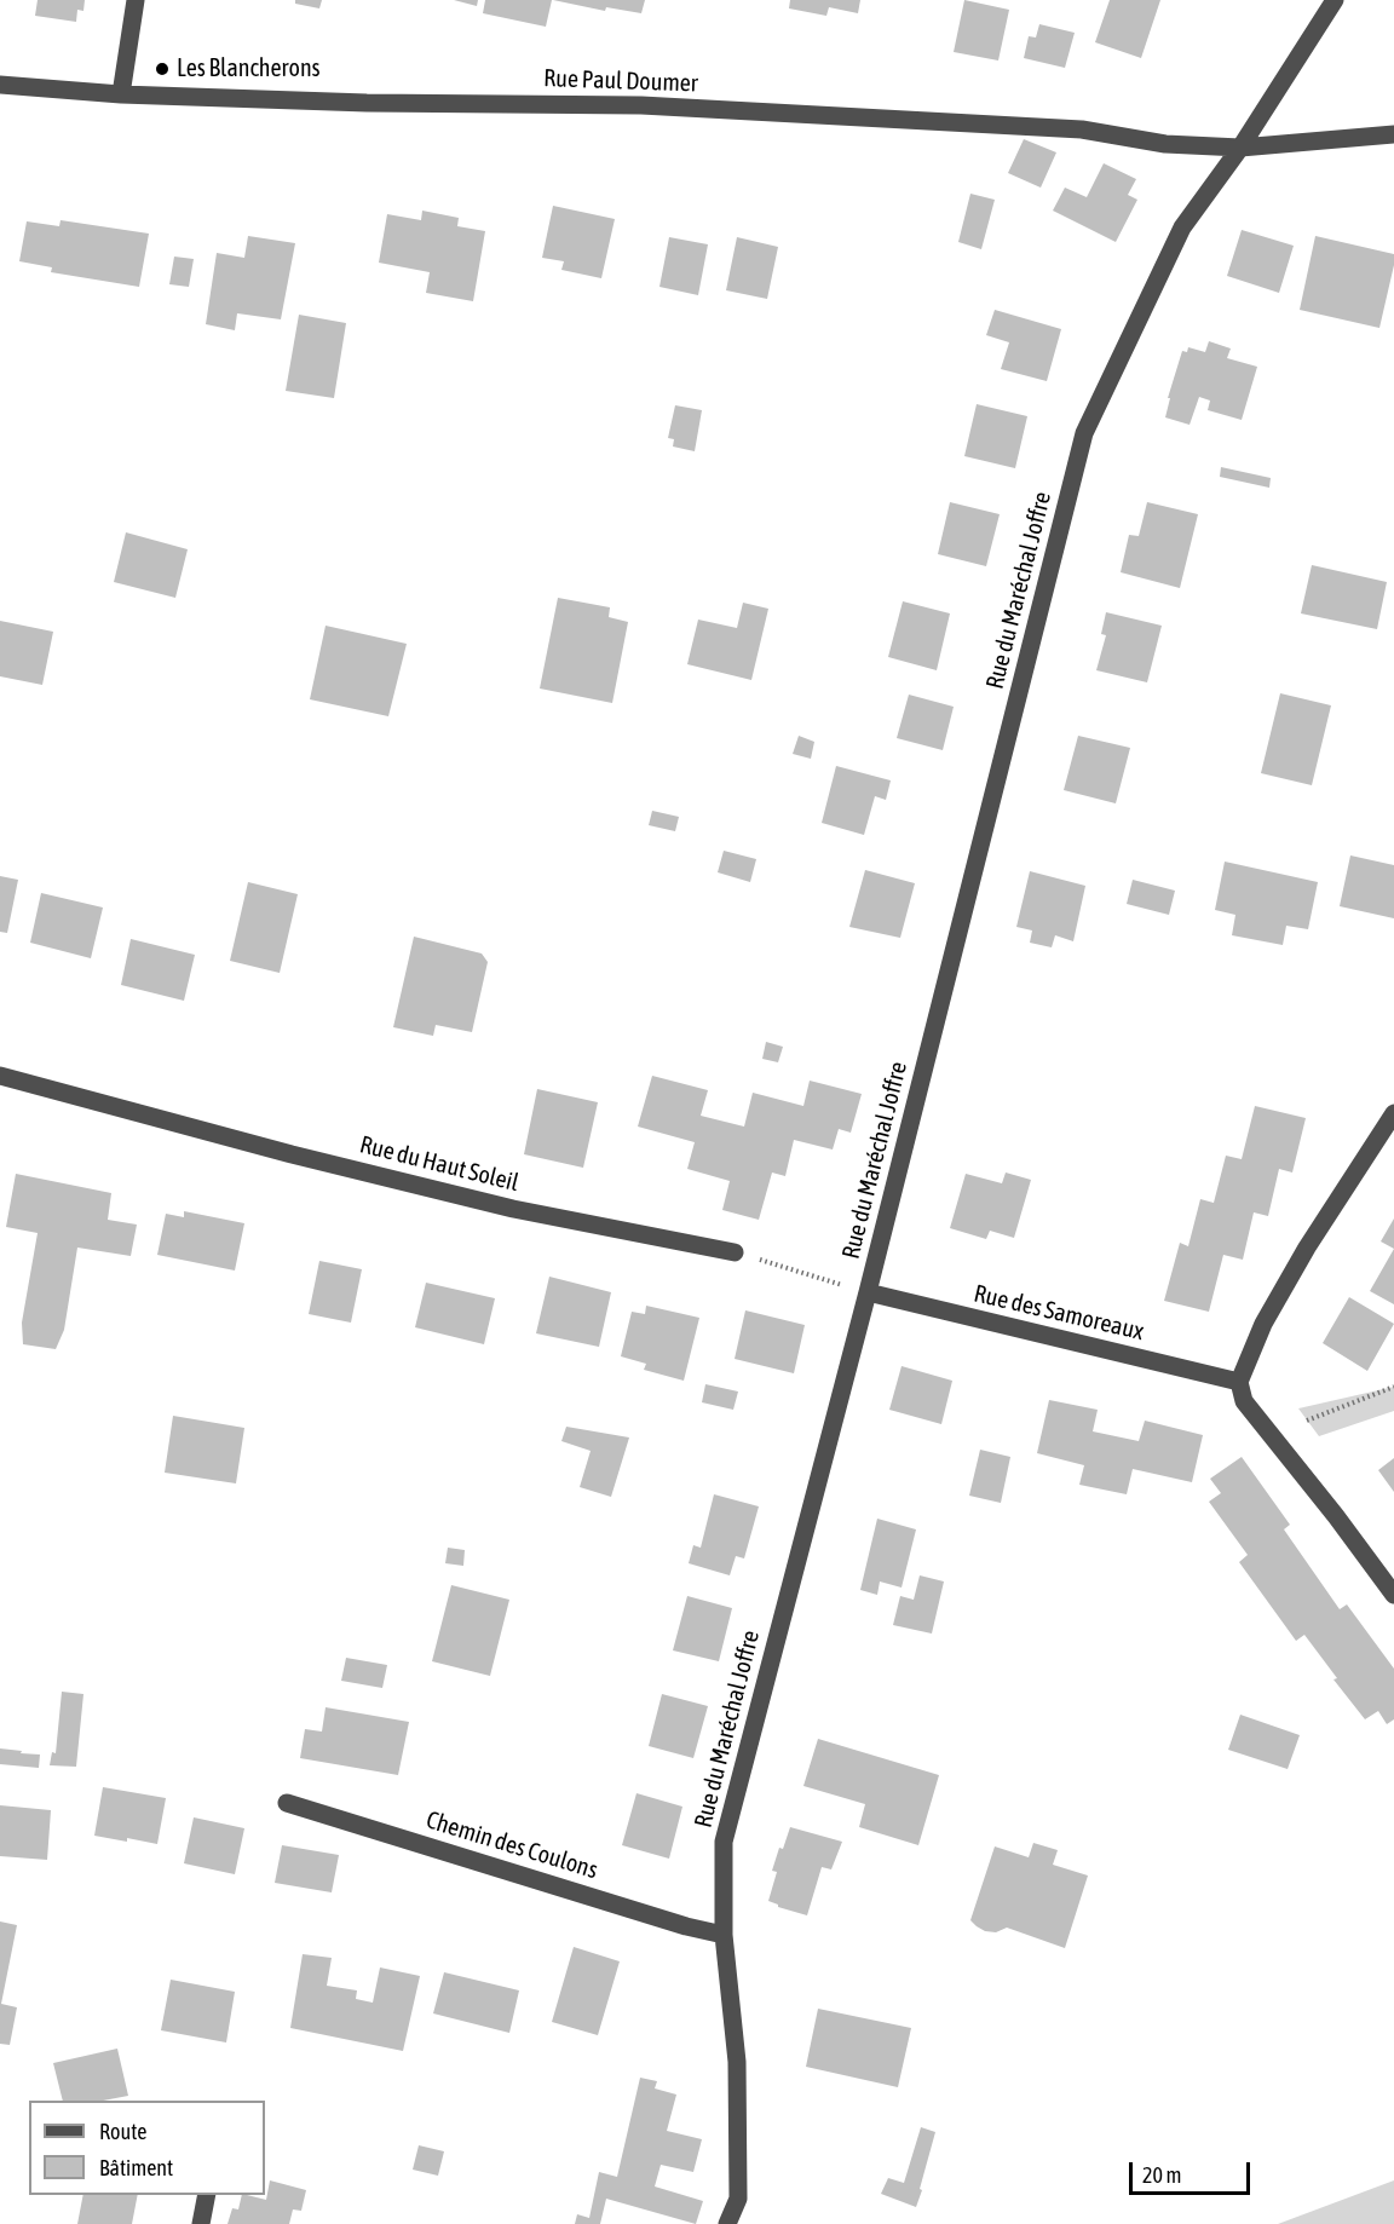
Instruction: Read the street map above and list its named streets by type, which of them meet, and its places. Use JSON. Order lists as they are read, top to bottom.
{
  "streets": {
    "street": [
      "Rue Paul Doumer",
      "Rue du Maréchal Joffre",
      "Rue du Haut Soleil",
      "Rue des Samoreaux",
      "Chemin des Coulons"
    ]
  },
  "crossings": [
    ["Rue Paul Doumer", "Rue du Maréchal Joffre"],
    ["Rue du Maréchal Joffre", "Rue des Samoreaux"],
    ["Rue du Maréchal Joffre", "Chemin des Coulons"]
  ],
  "places": ["Les Blancherons"],
  "legend": ["Route", "Bâtiment"],
  "scale_bar": "20 m"
}
